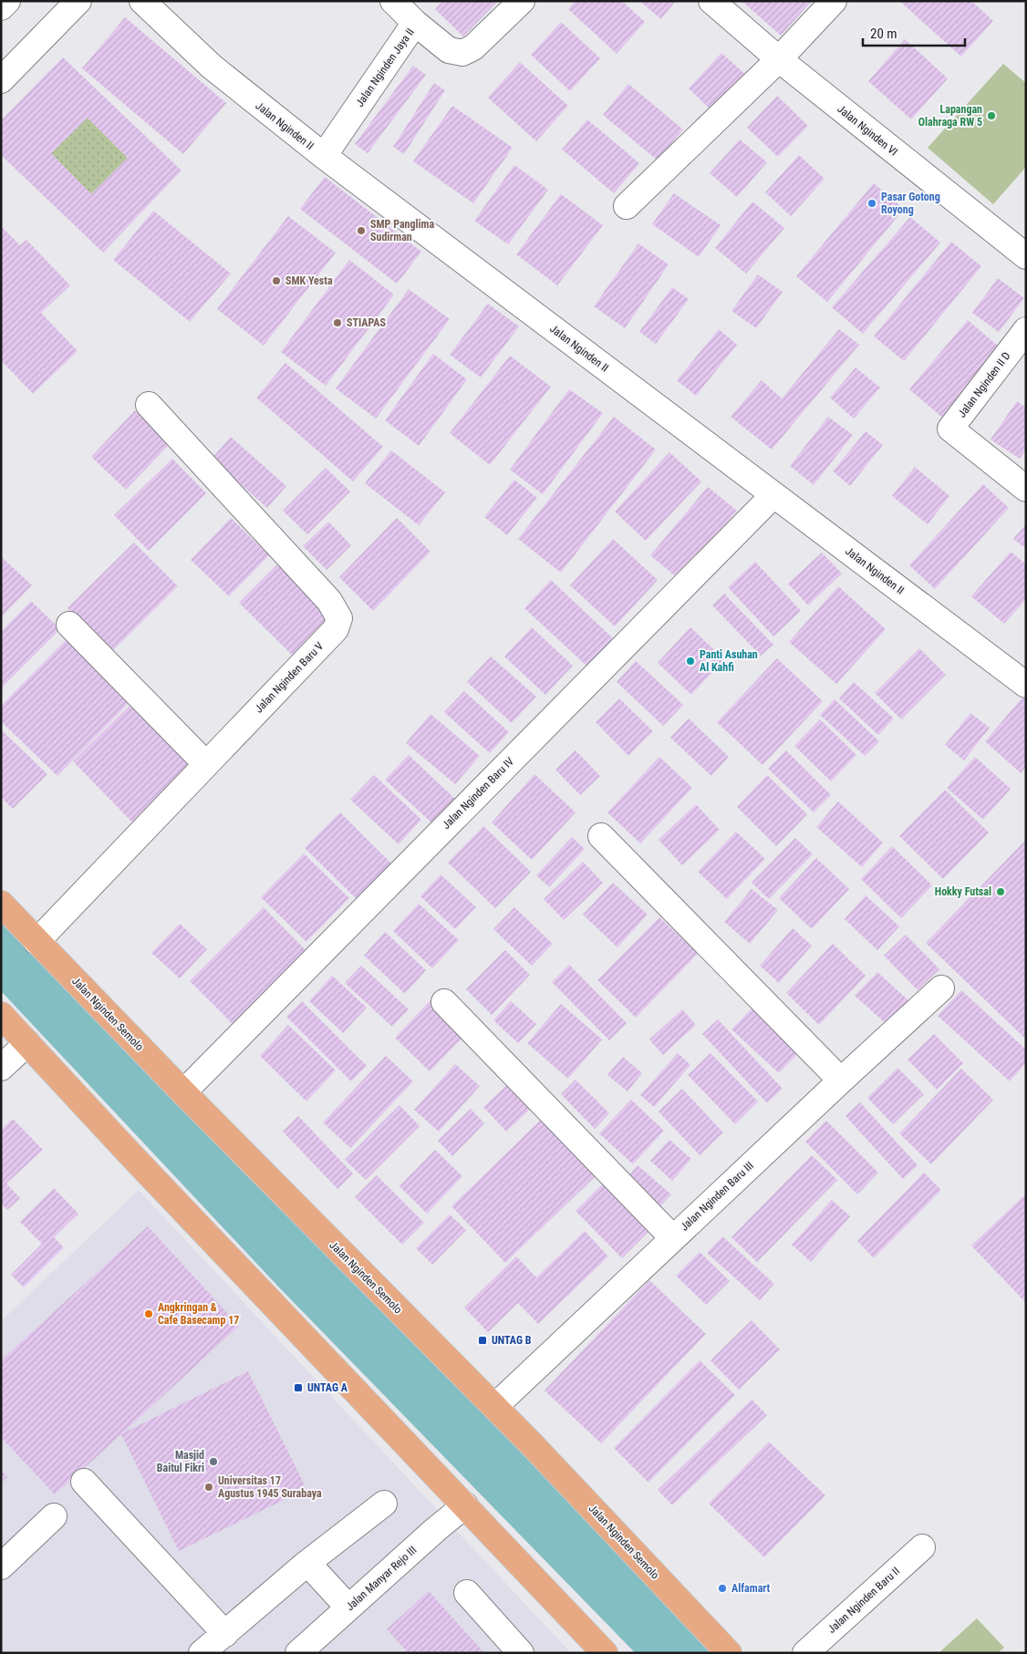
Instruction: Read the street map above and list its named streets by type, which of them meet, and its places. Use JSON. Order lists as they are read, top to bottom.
{
  "streets": {
    "main road": ["Jalan Nginden Semolo"],
    "street": [
      "Jalan Nginden Jaya II",
      "Jalan Nginden II",
      "Jalan Nginden VI",
      "Jalan Nginden II D",
      "Jalan Nginden Baru V",
      "Jalan Nginden Baru IV",
      "Jalan Nginden Baru III",
      "Jalan Manyar Rejo III",
      "Jalan Nginden Baru II"
    ]
  },
  "crossings": [
    ["Jalan Nginden Jaya II", "Jalan Nginden II"],
    ["Jalan Nginden II", "Jalan Nginden Baru IV"],
    ["Jalan Nginden Baru V", "Jalan Nginden Semolo"],
    ["Jalan Nginden Baru IV", "Jalan Nginden Semolo"],
    ["Jalan Nginden Semolo", "Jalan Nginden Baru III"]
  ],
  "places": {
    "other": [
      "Lapangan Olahraga RW 5",
      "Pasar Gotong Royong",
      "SMP Panglima Sudirman",
      "SMK Yesta",
      "STIAPAS",
      "Panti Asuhan Al Kahfi",
      "Hokky Futsal",
      "Angkringan & Cafe Basecamp 17",
      "Masjid Baitul Fikri",
      "Universitas 17 Agustus 1945 Surabaya",
      "Alfamart"
    ],
    "transit": ["UNTAG B", "UNTAG A"]
  },
  "scale_bar": "20 m"
}
